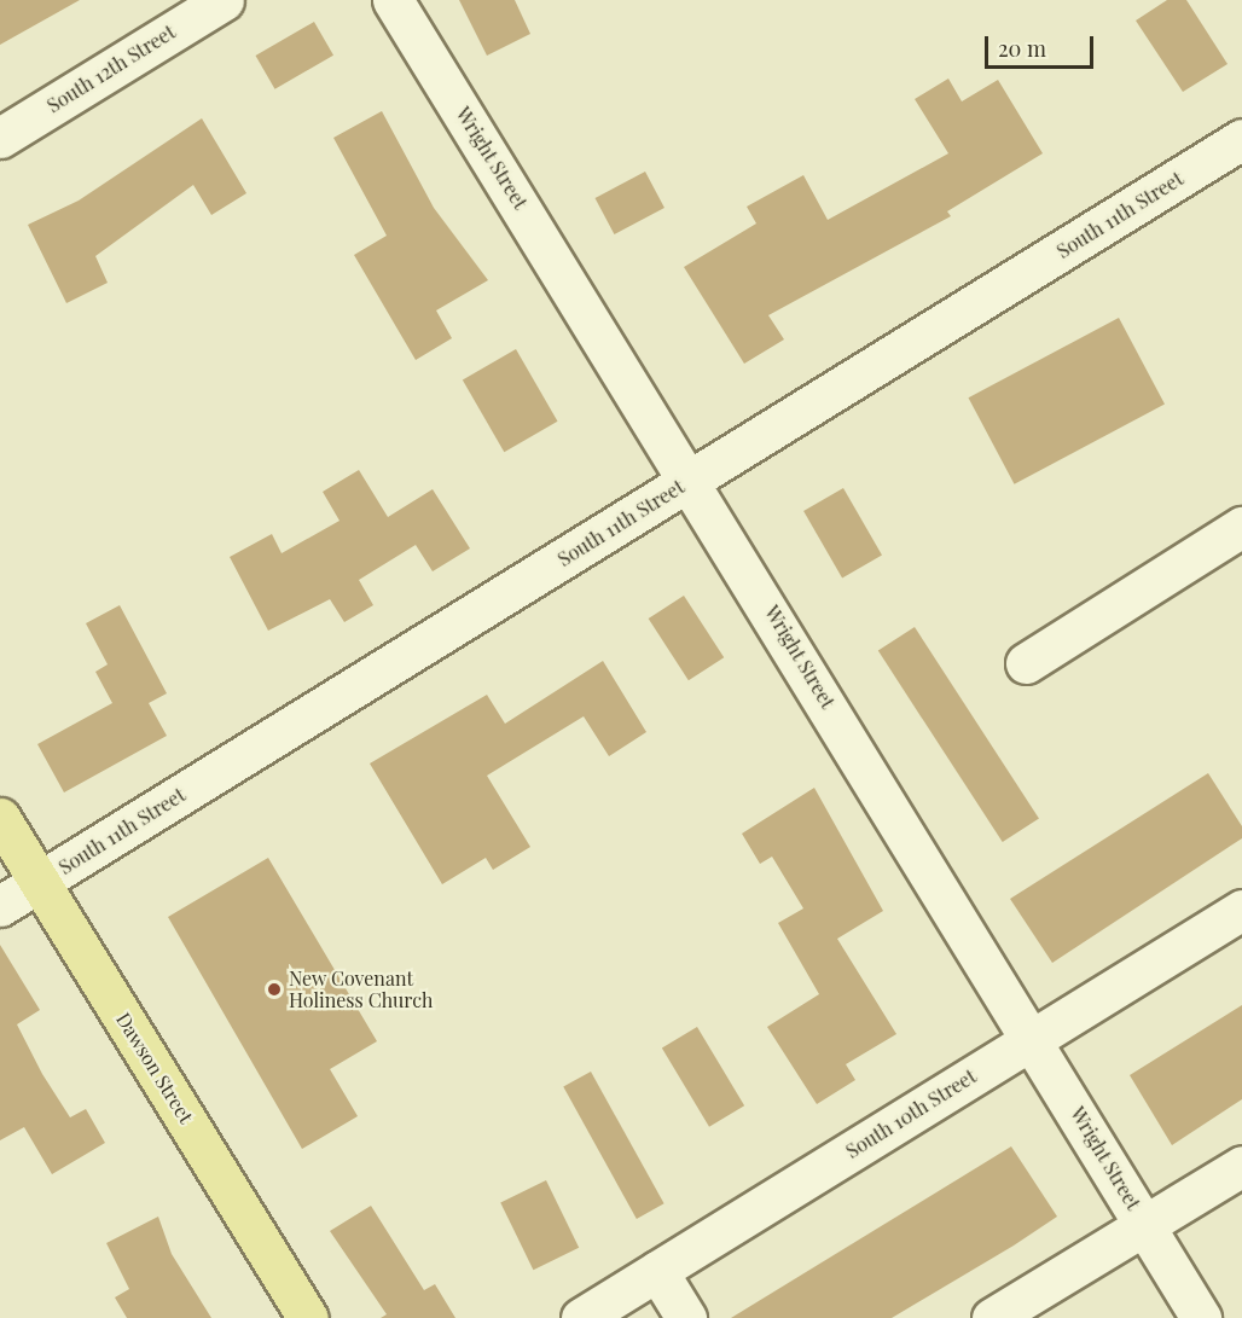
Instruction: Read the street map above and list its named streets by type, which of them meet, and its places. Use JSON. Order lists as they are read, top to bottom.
{
  "streets": {
    "main road": ["Dawson Street"],
    "street": [
      "South 12th Street",
      "Wright Street",
      "South 11th Street",
      "South 10th Street"
    ]
  },
  "crossings": [
    ["Wright Street", "South 11th Street"],
    ["Wright Street", "South 10th Street"],
    ["South 11th Street", "Dawson Street"]
  ],
  "places": ["New Covenant Holiness Church"],
  "scale_bar": "20 m"
}
